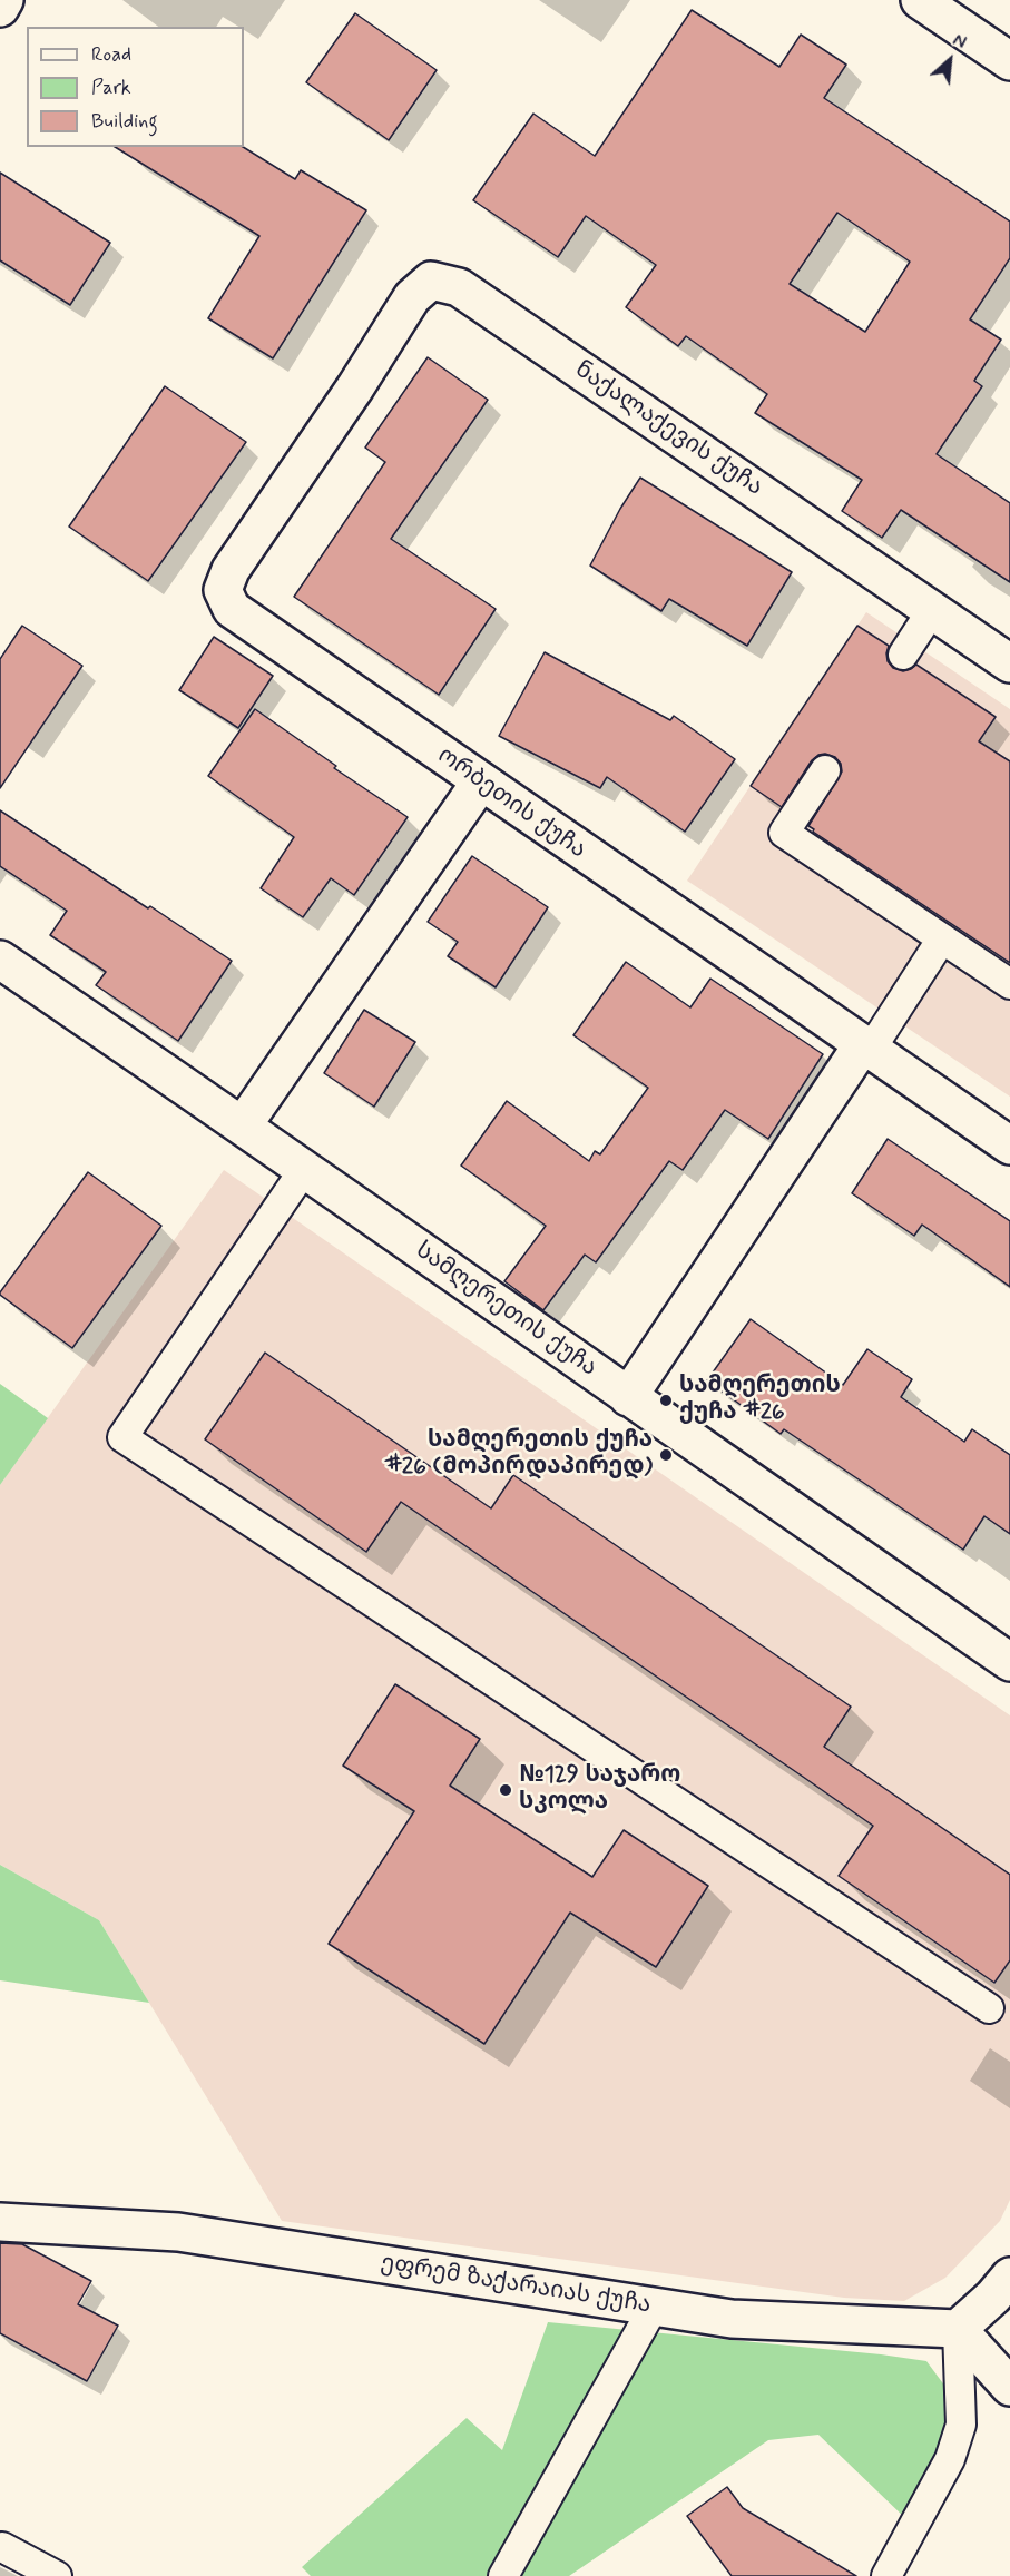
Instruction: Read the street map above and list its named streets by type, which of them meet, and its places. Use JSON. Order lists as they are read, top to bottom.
{
  "streets": {
    "street": [
      "ნაქალაქევის ქუჩა",
      "ორბეთის ქუჩა",
      "სამღერეთის ქუჩა",
      "ეფრემ ზაქარაიას ქუჩა"
    ]
  },
  "crossings": [
    ["ნაქალაქევის ქუჩა", "ორბეთის ქუჩა"]
  ],
  "places": ["სამღერეთის ქუჩა #26", "სამღერეთის ქუჩა #26 (მოპირდაპირედ)", "№129 საჯარო სკოლა"],
  "legend": ["Road", "Park", "Building"],
  "north": "top right"
}
